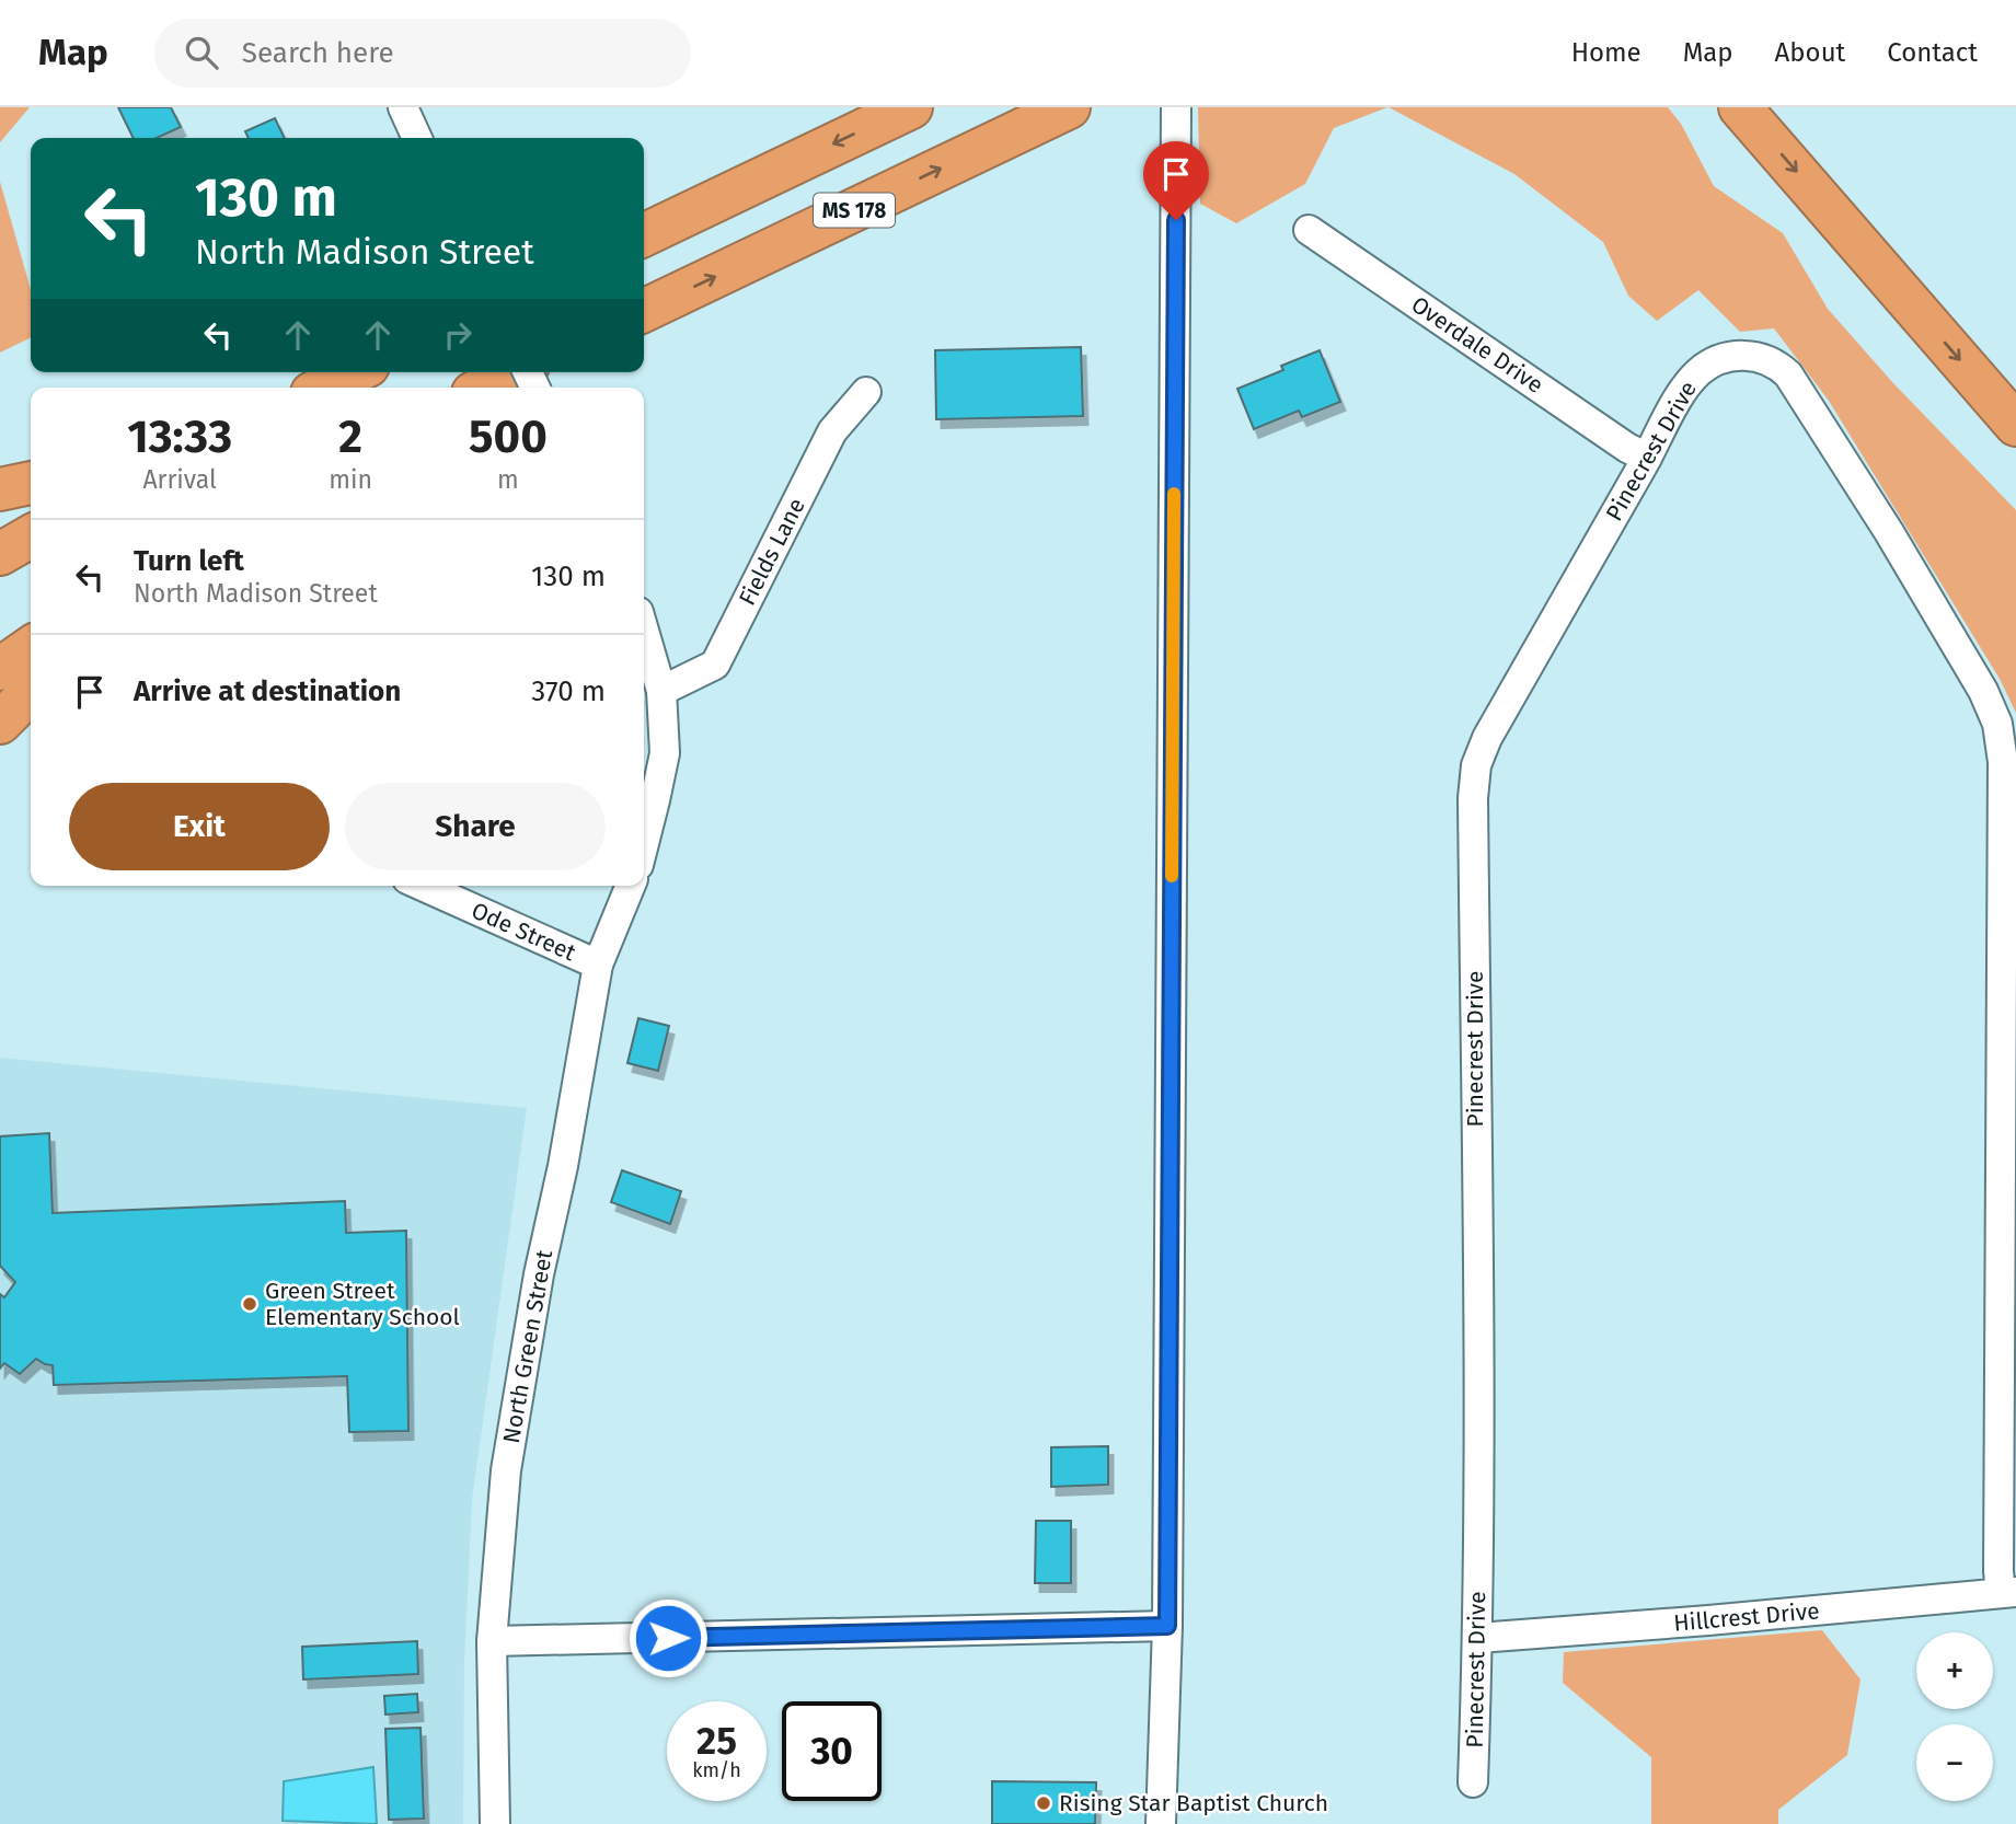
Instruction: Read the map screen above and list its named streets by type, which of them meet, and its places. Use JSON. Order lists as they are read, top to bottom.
{
  "streets": {
    "highway": ["MS 178"],
    "street": [
      "Overdale Drive",
      "Pinecrest Drive",
      "Fields Lane",
      "Ode Street",
      "North Green Street",
      "Hillcrest Drive"
    ]
  },
  "crossings": [
    ["Overdale Drive", "Pinecrest Drive"],
    ["Pinecrest Drive", "Hillcrest Drive"],
    ["Ode Street", "North Green Street"]
  ],
  "places": ["Green Street Elementary School", "Rising Star Baptist Church"],
  "page": {
    "header": "Map",
    "search": "Search here",
    "nav": [
      "Home",
      "Map",
      "About",
      "Contact"
    ],
    "turn": ["130 m", "North Madison Street"],
    "eta": [
      "13:33",
      "Arrival",
      "2",
      "min",
      "500",
      "m"
    ],
    "list": [
      {
        "name": "Turn left",
        "note": "North Madison Street",
        "value": "130 m"
      },
      {
        "name": "Arrive at destination",
        "value": "370 m"
      }
    ],
    "buttons": ["Exit", "Share"],
    "map_buttons": ["+", "−"],
    "speed": "25 km/h",
    "limit": "30"
  }
}
